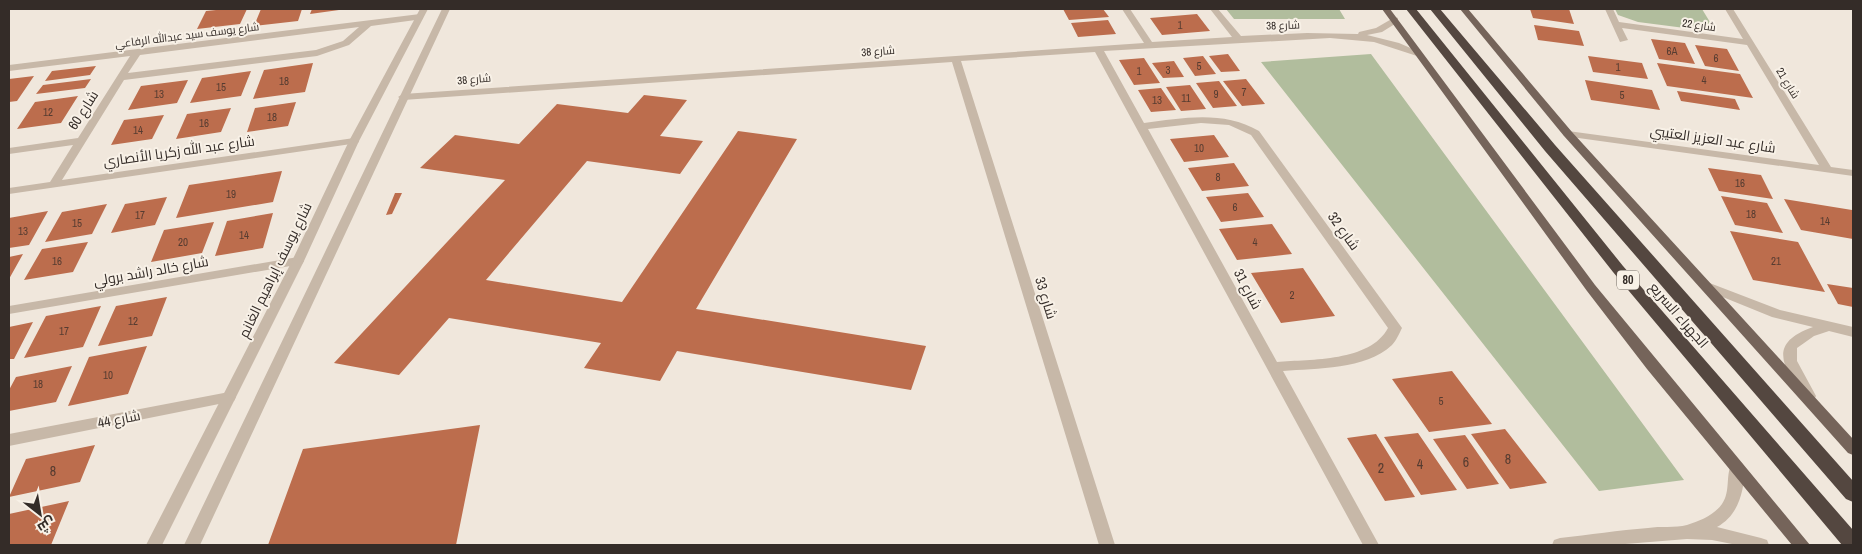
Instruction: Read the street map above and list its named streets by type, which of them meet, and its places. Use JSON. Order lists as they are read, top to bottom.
{
  "streets": {
    "highway": ["80", "الجهراء السريع"],
    "street": [
      "شارع 38",
      "شارع 22",
      "شارع يوسف سيد عبدالله الرفاعي",
      "شارع 21",
      "شارع 60",
      "شارع عبد العزيز العتيبي",
      "شارع عبد الله زكريا الأنصاري",
      "شارع 32",
      "شارع يوسف إبراهيم الغانم",
      "شارع خالد راشد برولي",
      "شارع 31",
      "شارع 33",
      "شارع 44"
    ]
  },
  "crossings": [
    ["شارع 38", "شارع 31"],
    ["شارع 38", "شارع 33"],
    ["شارع 22", "شارع 21"],
    ["شارع يوسف سيد عبدالله الرفاعي", "شارع 60"],
    ["شارع يوسف سيد عبدالله الرفاعي", "شارع يوسف إبراهيم الغانم"],
    ["شارع 21", "شارع عبد العزيز العتيبي"],
    ["شارع 60", "شارع عبد الله زكريا الأنصاري"],
    ["شارع عبد الله زكريا الأنصاري", "شارع يوسف إبراهيم الغانم"],
    ["شارع 32", "شارع 31"],
    ["شارع يوسف إبراهيم الغانم", "شارع خالد راشد برولي"],
    ["شارع يوسف إبراهيم الغانم", "شارع 44"]
  ],
  "house_numbers": [
    "1",
    "6A",
    "6",
    "5",
    "1",
    "3",
    "1",
    "4",
    "18",
    "15",
    "7",
    "13",
    "9",
    "5",
    "11",
    "13",
    "12",
    "18",
    "16",
    "14",
    "10",
    "8",
    "16",
    "19",
    "6",
    "18",
    "17",
    "14",
    "15",
    "13",
    "14",
    "20",
    "4",
    "16",
    "21",
    "2",
    "12",
    "17",
    "10",
    "18",
    "5",
    "8",
    "6",
    "4",
    "2",
    "8"
  ],
  "north": "bottom right"
}
